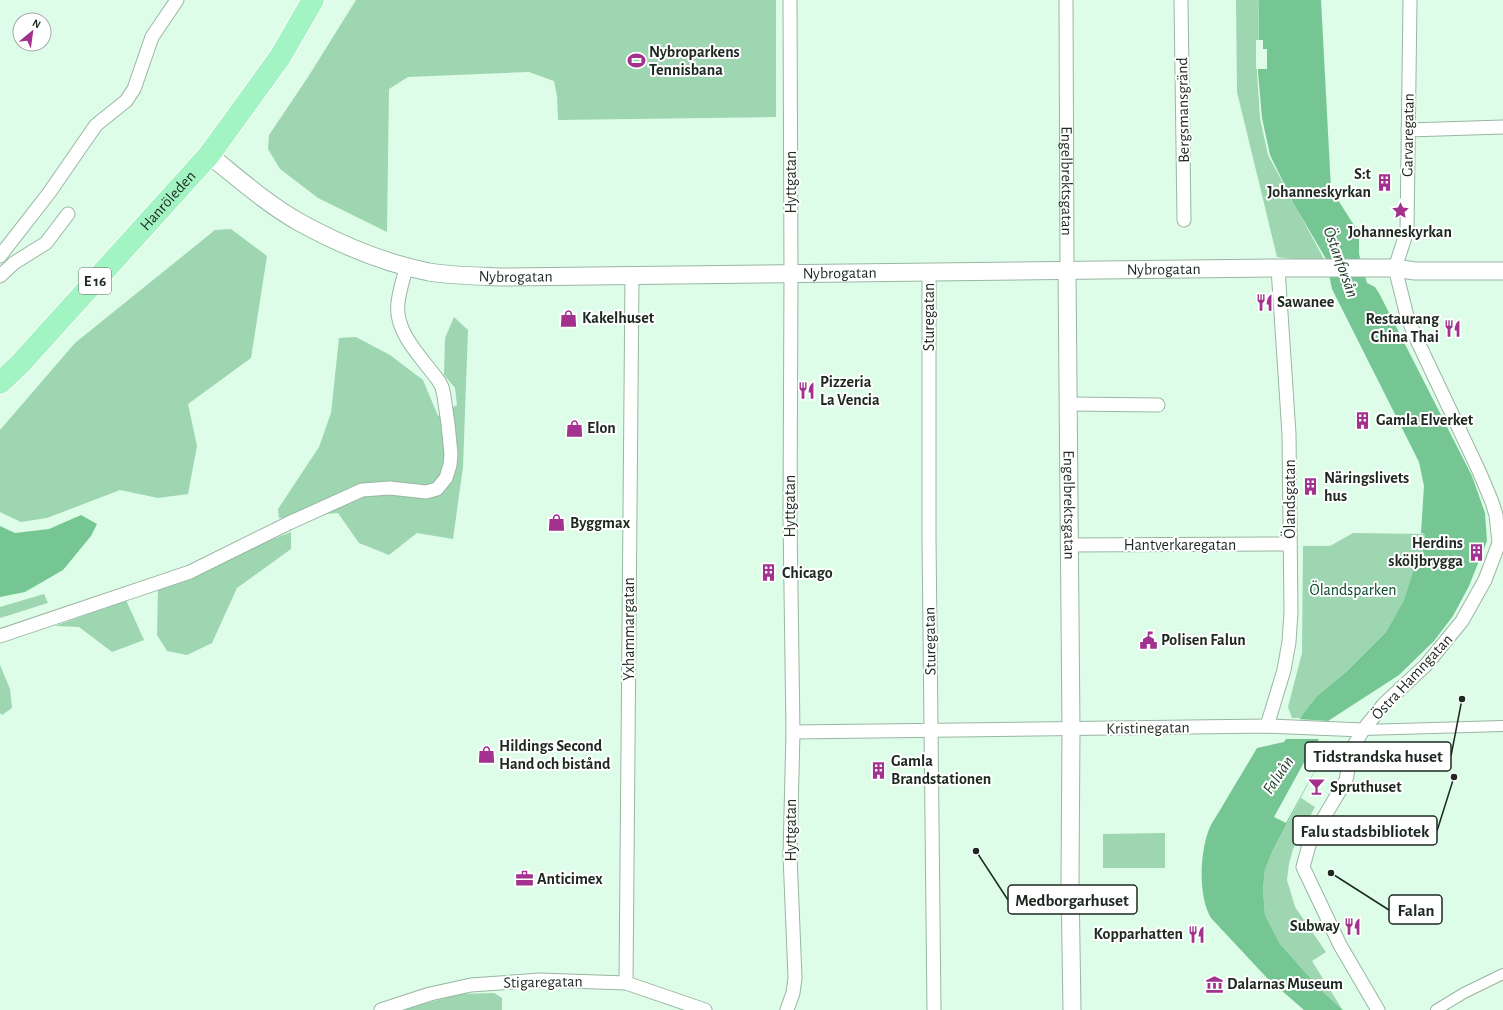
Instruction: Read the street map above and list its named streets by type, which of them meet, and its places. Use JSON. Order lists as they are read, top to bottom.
{
  "streets": {
    "highway": ["Hanröleden", "E 16"],
    "street": [
      "Bergsmansgränd",
      "Garvaregatan",
      "Engelbrektsgatan",
      "Hyttgatan",
      "Nybrogatan",
      "Sturegatan",
      "Ölandsgatan",
      "Hantverkaregatan",
      "Yxhammargatan",
      "Östra Hamngatan",
      "Kristinegatan",
      "Stigaregatan"
    ]
  },
  "crossings": [
    ["Garvaregatan", "Nybrogatan"],
    ["Garvaregatan", "Östra Hamngatan"],
    ["Engelbrektsgatan", "Nybrogatan"],
    ["Engelbrektsgatan", "Hantverkaregatan"],
    ["Engelbrektsgatan", "Kristinegatan"],
    ["Hyttgatan", "Nybrogatan"],
    ["Hyttgatan", "Kristinegatan"],
    ["Hanröleden", "Nybrogatan"],
    ["Nybrogatan", "Sturegatan"],
    ["Nybrogatan", "Ölandsgatan"],
    ["Nybrogatan", "Yxhammargatan"],
    ["Nybrogatan", "Östra Hamngatan"],
    ["Sturegatan", "Kristinegatan"],
    ["Ölandsgatan", "Hantverkaregatan"],
    ["Ölandsgatan", "Kristinegatan"],
    ["Yxhammargatan", "Stigaregatan"],
    ["Östra Hamngatan", "Kristinegatan"]
  ],
  "water": ["Östanforsån", "Faluån"],
  "parks": ["Ölandsparken"],
  "places": {
    "sports": ["Nybroparkens Tennisbana"],
    "building": [
      "S:t Johanneskyrkan",
      "Gamla Elverket",
      "Näringslivets hus",
      "Herdins sköljbrygga",
      "Chicago",
      "Gamla Brandstationen"
    ],
    "place": ["Johanneskyrkan"],
    "restaurant": [
      "Sawanee",
      "Restaurang China Thai",
      "Pizzeria La Vencia",
      "Subway",
      "Kopparhatten"
    ],
    "shop": [
      "Kakelhuset",
      "Elon",
      "Byggmax",
      "Hildings Second Hand och bistånd"
    ],
    "public building": ["Polisen Falun"],
    "other": [
      "Tidstrandska huset",
      "Falu stadsbibliotek",
      "Medborgarhuset",
      "Falan"
    ],
    "bar": ["Spruthuset"],
    "office": ["Anticimex"],
    "museum": ["Dalarnas Museum"]
  },
  "north": "top right"
}
